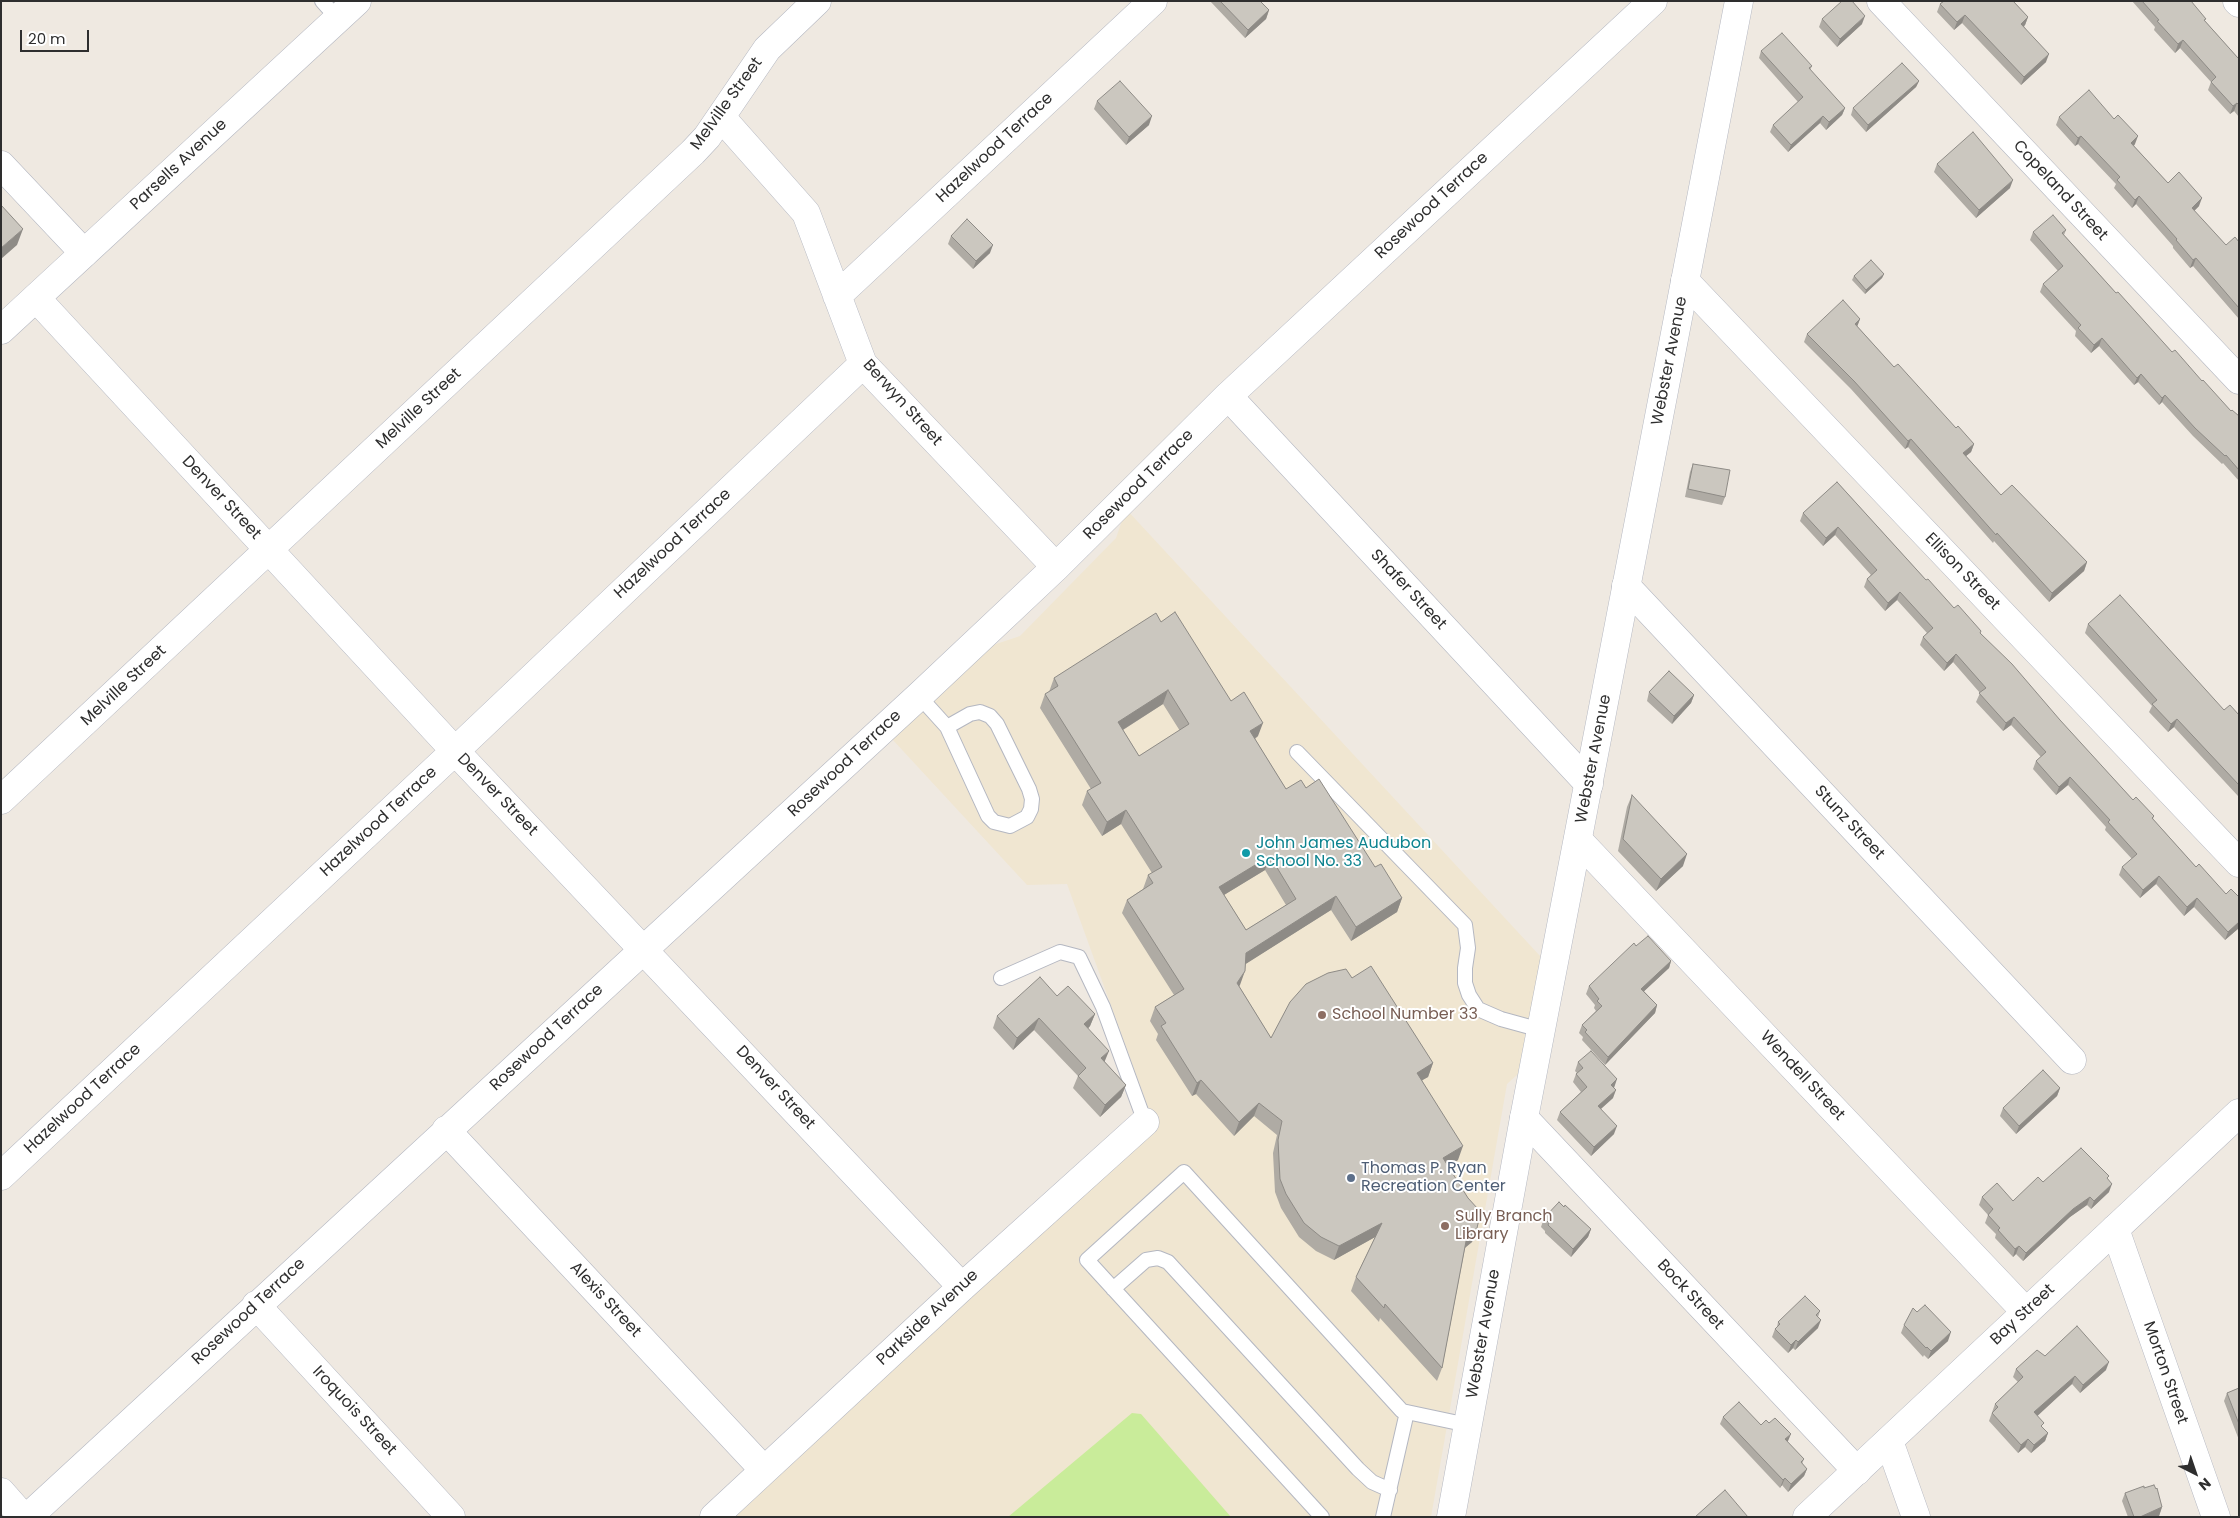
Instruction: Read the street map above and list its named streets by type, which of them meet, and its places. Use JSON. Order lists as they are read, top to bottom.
{
  "streets": {
    "street": [
      "Melville Street",
      "Hazelwood Terrace",
      "Parsells Avenue",
      "Copeland Street",
      "Rosewood Terrace",
      "Webster Avenue",
      "Berwyn Street",
      "Denver Street",
      "Ellison Street",
      "Shafer Street",
      "Stunz Street",
      "Wendell Street",
      "Bock Street",
      "Alexis Street",
      "Bay Street",
      "Parkside Avenue",
      "Morton Street",
      "Iroquois Street"
    ]
  },
  "crossings": [
    ["Melville Street", "Berwyn Street"],
    ["Melville Street", "Denver Street"],
    ["Hazelwood Terrace", "Berwyn Street"],
    ["Hazelwood Terrace", "Denver Street"],
    ["Parsells Avenue", "Denver Street"],
    ["Rosewood Terrace", "Berwyn Street"],
    ["Rosewood Terrace", "Denver Street"],
    ["Rosewood Terrace", "Shafer Street"],
    ["Rosewood Terrace", "Alexis Street"],
    ["Rosewood Terrace", "Iroquois Street"],
    ["Webster Avenue", "Ellison Street"],
    ["Webster Avenue", "Shafer Street"],
    ["Webster Avenue", "Stunz Street"],
    ["Webster Avenue", "Wendell Street"],
    ["Webster Avenue", "Bock Street"],
    ["Denver Street", "Parkside Avenue"],
    ["Wendell Street", "Bay Street"],
    ["Bock Street", "Bay Street"],
    ["Alexis Street", "Parkside Avenue"],
    ["Bay Street", "Morton Street"]
  ],
  "places": [
    "John James Audubon School No. 33",
    "School Number 33",
    "Thomas P. Ryan Recreation Center",
    "Sully Branch Library"
  ],
  "scale_bar": "20 m",
  "north": "bottom right"
}
